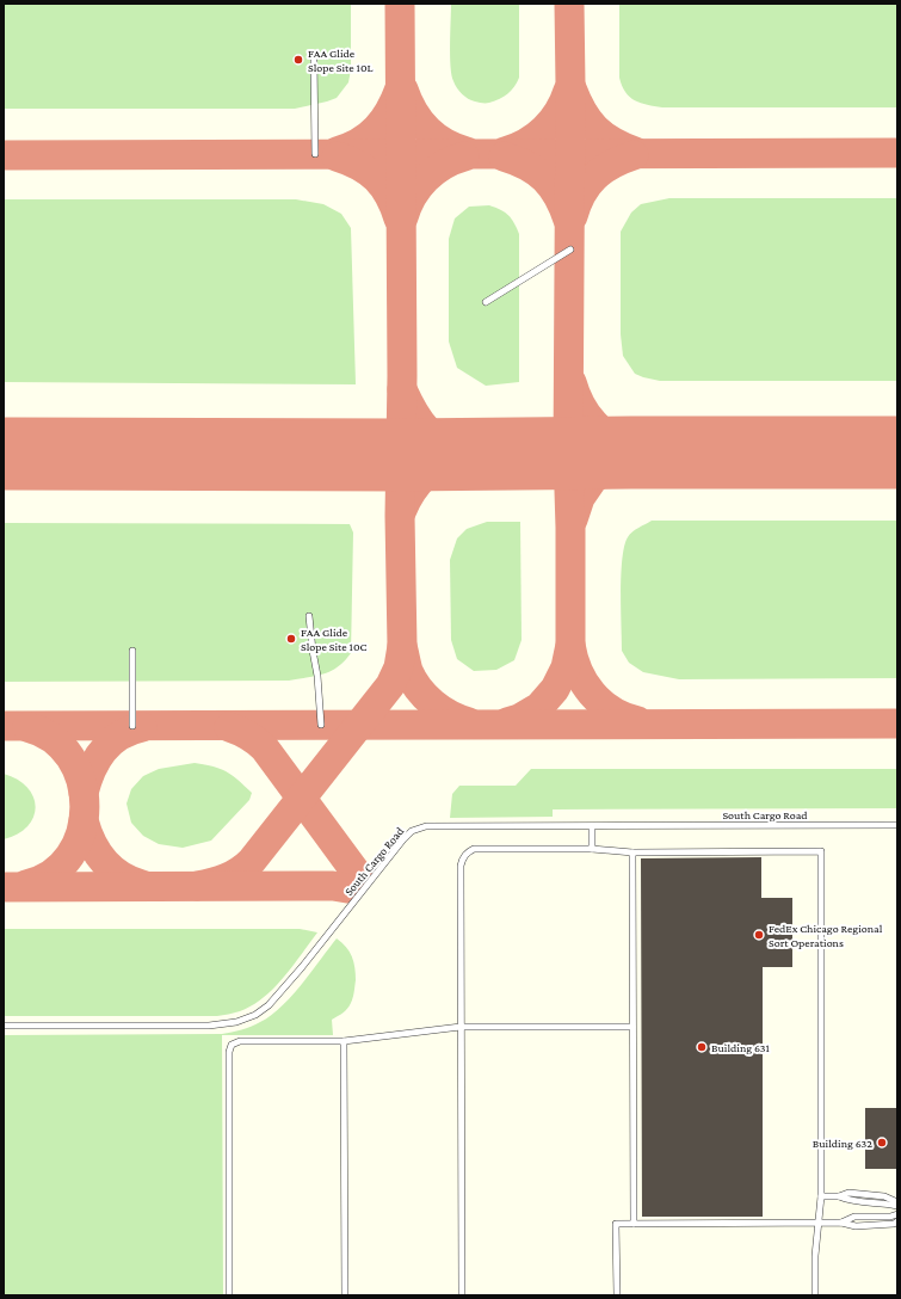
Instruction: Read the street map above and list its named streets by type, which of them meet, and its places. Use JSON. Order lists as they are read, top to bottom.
{
  "streets": {
    "lane": ["South Cargo Road"]
  },
  "places": [
    "FAA Glide Slope Site 10L",
    "FAA Glide Slope Site 10C",
    "FedEx Chicago Regional Sort Operations",
    "Building 631",
    "Building 632"
  ]
}
